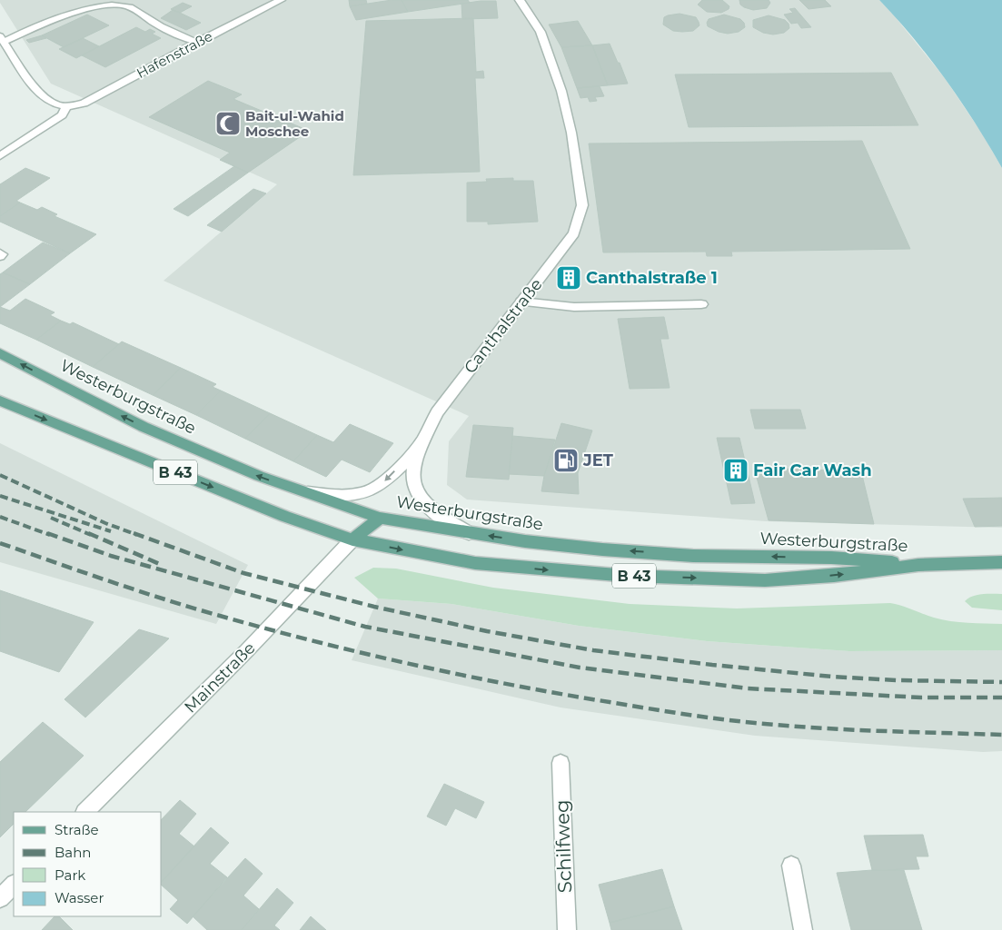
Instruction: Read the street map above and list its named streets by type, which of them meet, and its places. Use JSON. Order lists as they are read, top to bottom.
{
  "streets": {
    "main road": ["Westerburgstraße", "B 43"],
    "street": [
      "Hafenstraße",
      "Canthalstraße",
      "Mainstraße",
      "Schilfweg"
    ]
  },
  "crossings": [
    ["Canthalstraße", "Westerburgstraße"],
    ["Westerburgstraße", "B 43"],
    ["Westerburgstraße", "Mainstraße"]
  ],
  "places": {
    "mosque": ["Bait-ul-Wahid Moschee"],
    "building": ["Canthalstraße 1", "Fair Car Wash"],
    "fuel station": ["JET"]
  },
  "legend": [
    "Straße",
    "Bahn",
    "Park",
    "Wasser"
  ]
}
